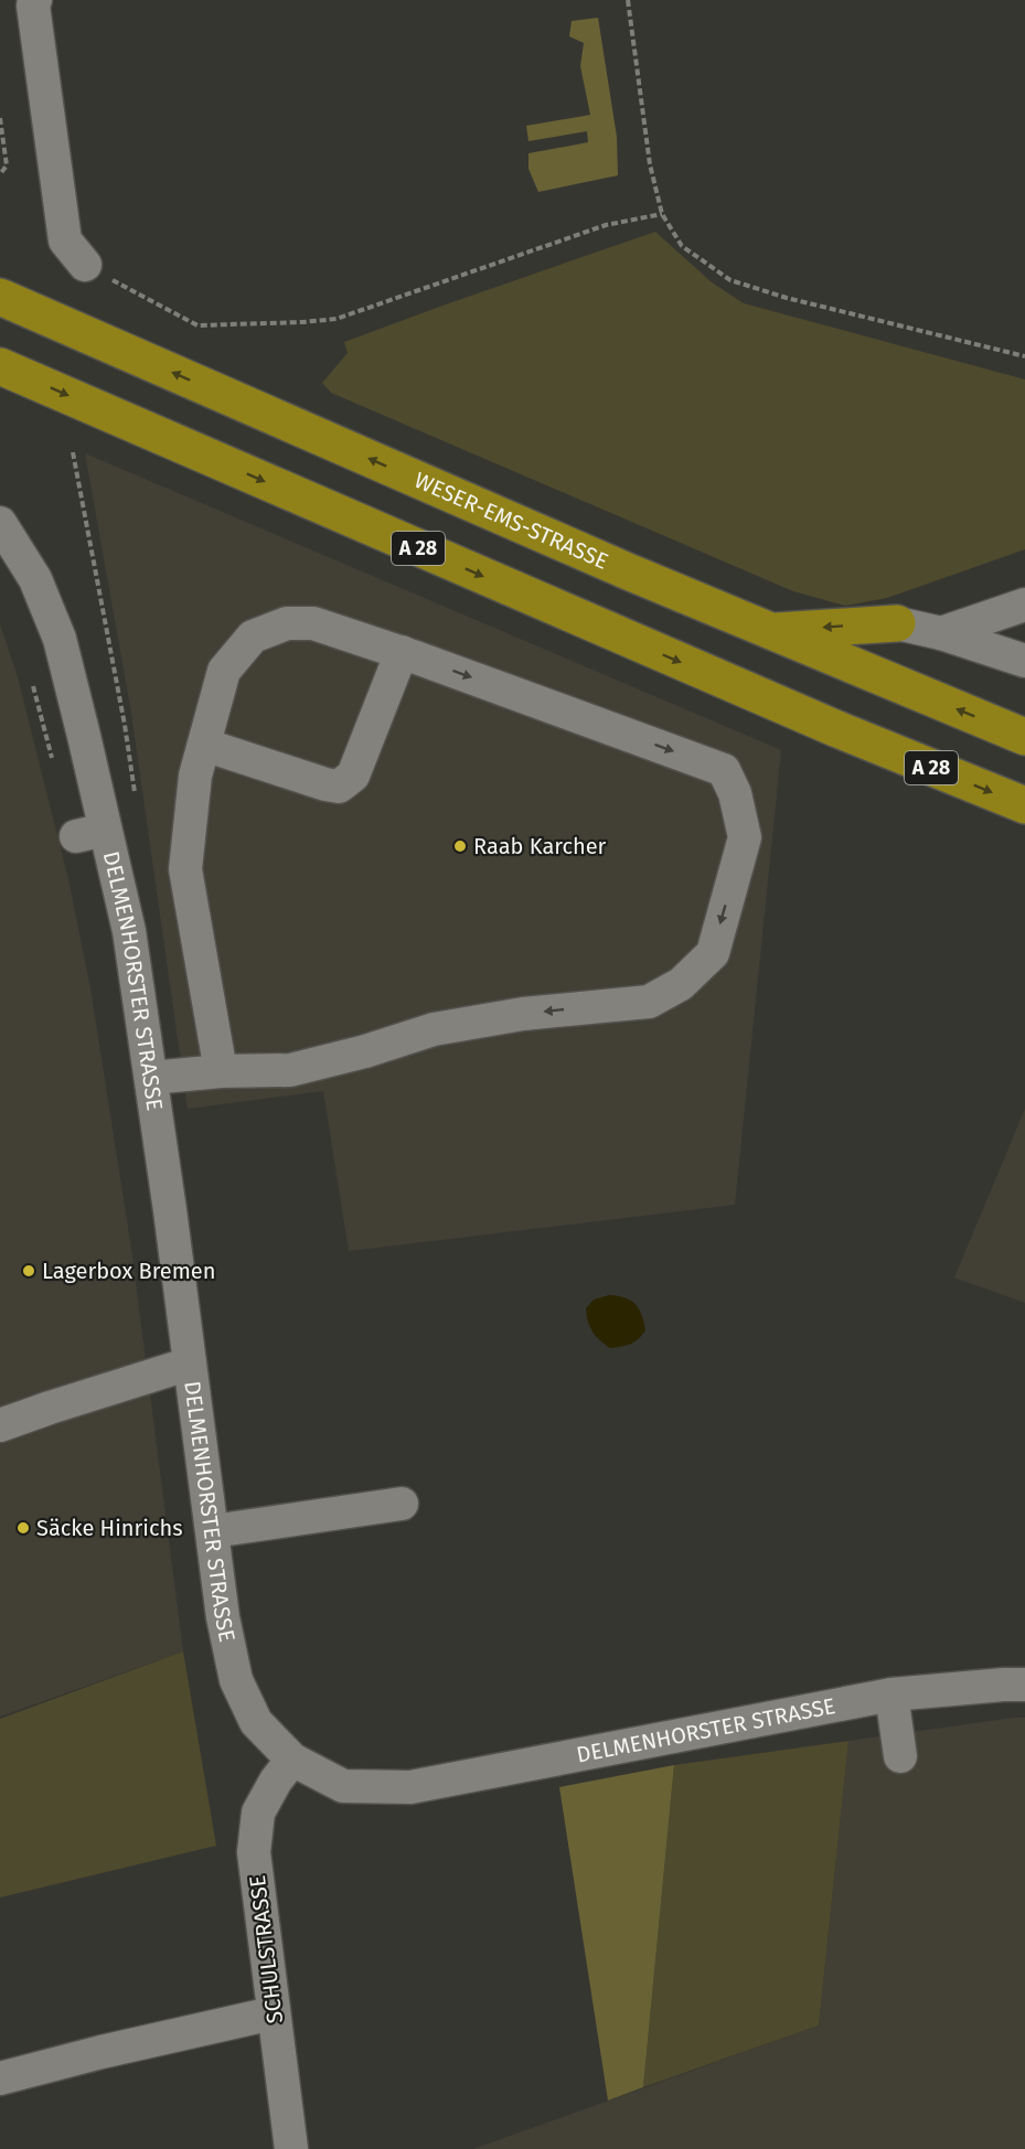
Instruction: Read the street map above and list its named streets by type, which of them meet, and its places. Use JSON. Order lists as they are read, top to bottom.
{
  "streets": {
    "highway": ["WESER-EMS-STRASSE", "A 28"],
    "street": ["DELMENHORSTER STRASSE", "SCHULSTRASSE"]
  },
  "crossings": [
    ["DELMENHORSTER STRASSE", "SCHULSTRASSE"]
  ],
  "places": ["Raab Karcher", "Lagerbox Bremen", "Säcke Hinrichs"]
}
